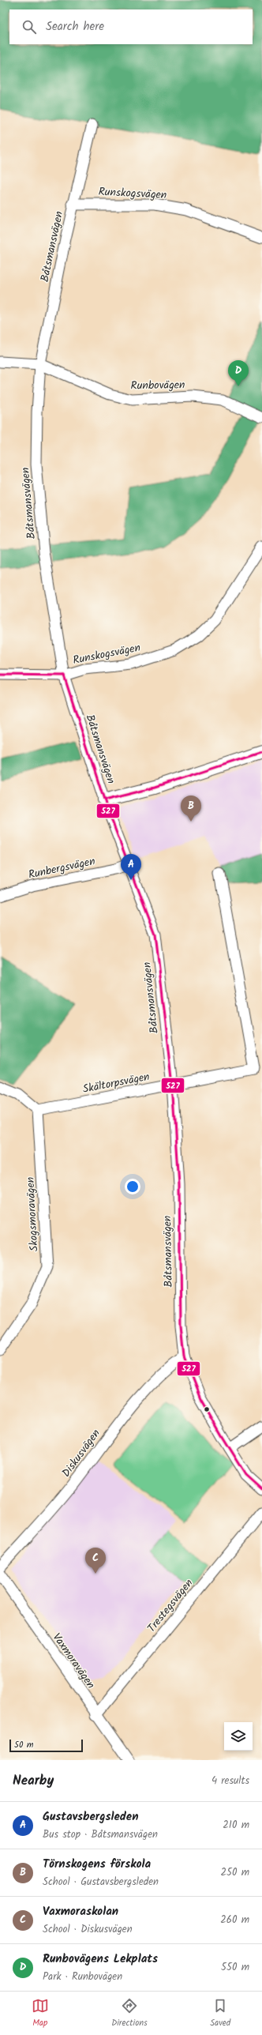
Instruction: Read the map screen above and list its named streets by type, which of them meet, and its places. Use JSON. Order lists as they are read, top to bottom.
{
  "streets": {
    "street": [
      "Runskogsvägen",
      "Båtsmansvägen",
      "Runbovägen",
      "Runbergsvägen",
      "Skältorpsvägen",
      "Skogsmoravägen",
      "Diskusvägen",
      "Trestegsvägen",
      "Vaxmoravägen"
    ]
  },
  "crossings": [
    ["Runskogsvägen", "Båtsmansvägen"],
    ["Båtsmansvägen", "Runbovägen"],
    ["Båtsmansvägen", "Runbergsvägen"],
    ["Båtsmansvägen", "Skältorpsvägen"],
    ["Båtsmansvägen", "Diskusvägen"],
    ["Skältorpsvägen", "Skogsmoravägen"],
    ["Trestegsvägen", "Vaxmoravägen"]
  ],
  "lines": ["transit line 527"],
  "scale_bar": "50 m",
  "page": {
    "search": "Search here",
    "pins": [
      "D",
      "B",
      "A",
      "C"
    ],
    "scale": "50 m",
    "heading": ["Nearby", "4 results"],
    "list": [
      {
        "mark": "A",
        "name": "Gustavsbergsleden",
        "note": "Bus stop · Båtsmansvägen",
        "value": "210 m"
      },
      {
        "mark": "B",
        "name": "Törnskogens förskola",
        "note": "School · Gustavsbergsleden",
        "value": "250 m"
      },
      {
        "mark": "C",
        "name": "Vaxmoraskolan",
        "note": "School · Diskusvägen",
        "value": "260 m"
      },
      {
        "mark": "D",
        "name": "Runbovägens Lekplats",
        "note": "Park · Runbovägen",
        "value": "550 m"
      }
    ],
    "nav": ["Map", "Directions", "Saved"]
  }
}
